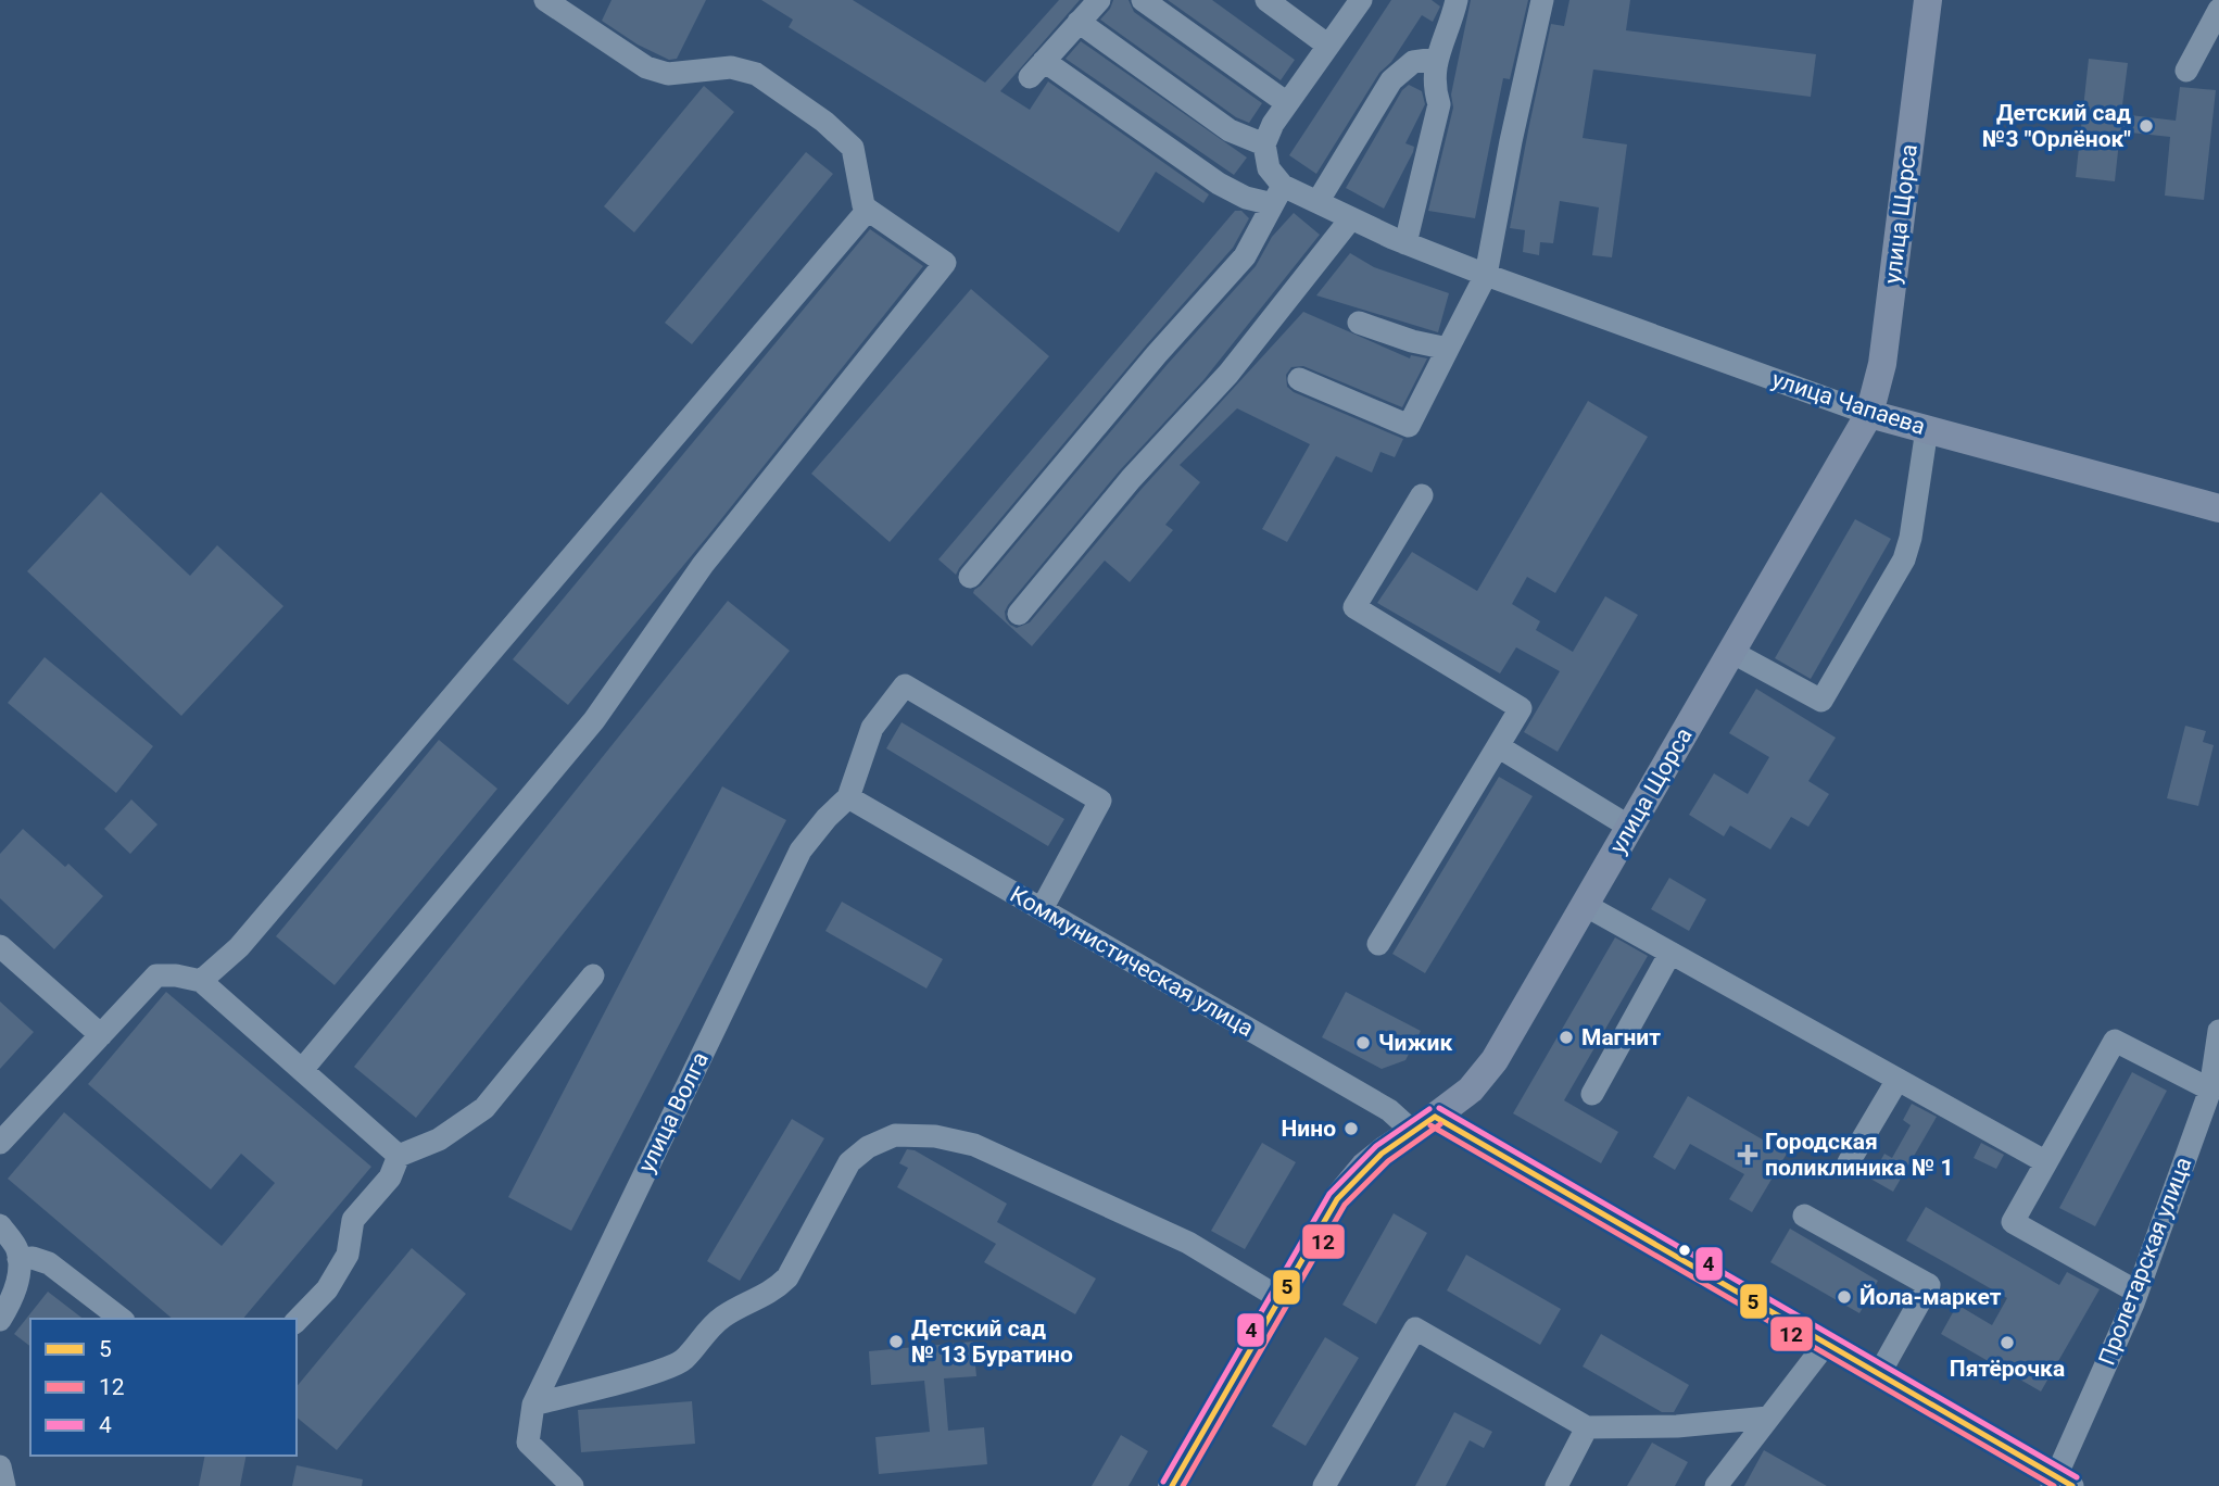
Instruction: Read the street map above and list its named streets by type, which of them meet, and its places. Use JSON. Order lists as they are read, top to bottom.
{
  "streets": {
    "main road": ["улица Щорса", "улица Чапаева"],
    "street": ["Коммунистическая улица", "улица Волга", "Пролетарская улица"]
  },
  "crossings": [
    ["улица Щорса", "улица Чапаева"],
    ["улица Щорса", "Коммунистическая улица"],
    ["Коммунистическая улица", "улица Волга"],
    ["Коммунистическая улица", "Пролетарская улица"]
  ],
  "places": {
    "other": [
      "Детский сад №3 \"Орлёнок\"",
      "Магнит",
      "Чижик",
      "Нино",
      "Йола-маркет",
      "Детский сад № 13 Буратино",
      "Пятёрочка"
    ],
    "health": ["Городская поликлиника № 1"]
  },
  "lines": ["transit line 4", "transit line 5", "transit line 12"],
  "legend": ["5", "12", "4"]
}
